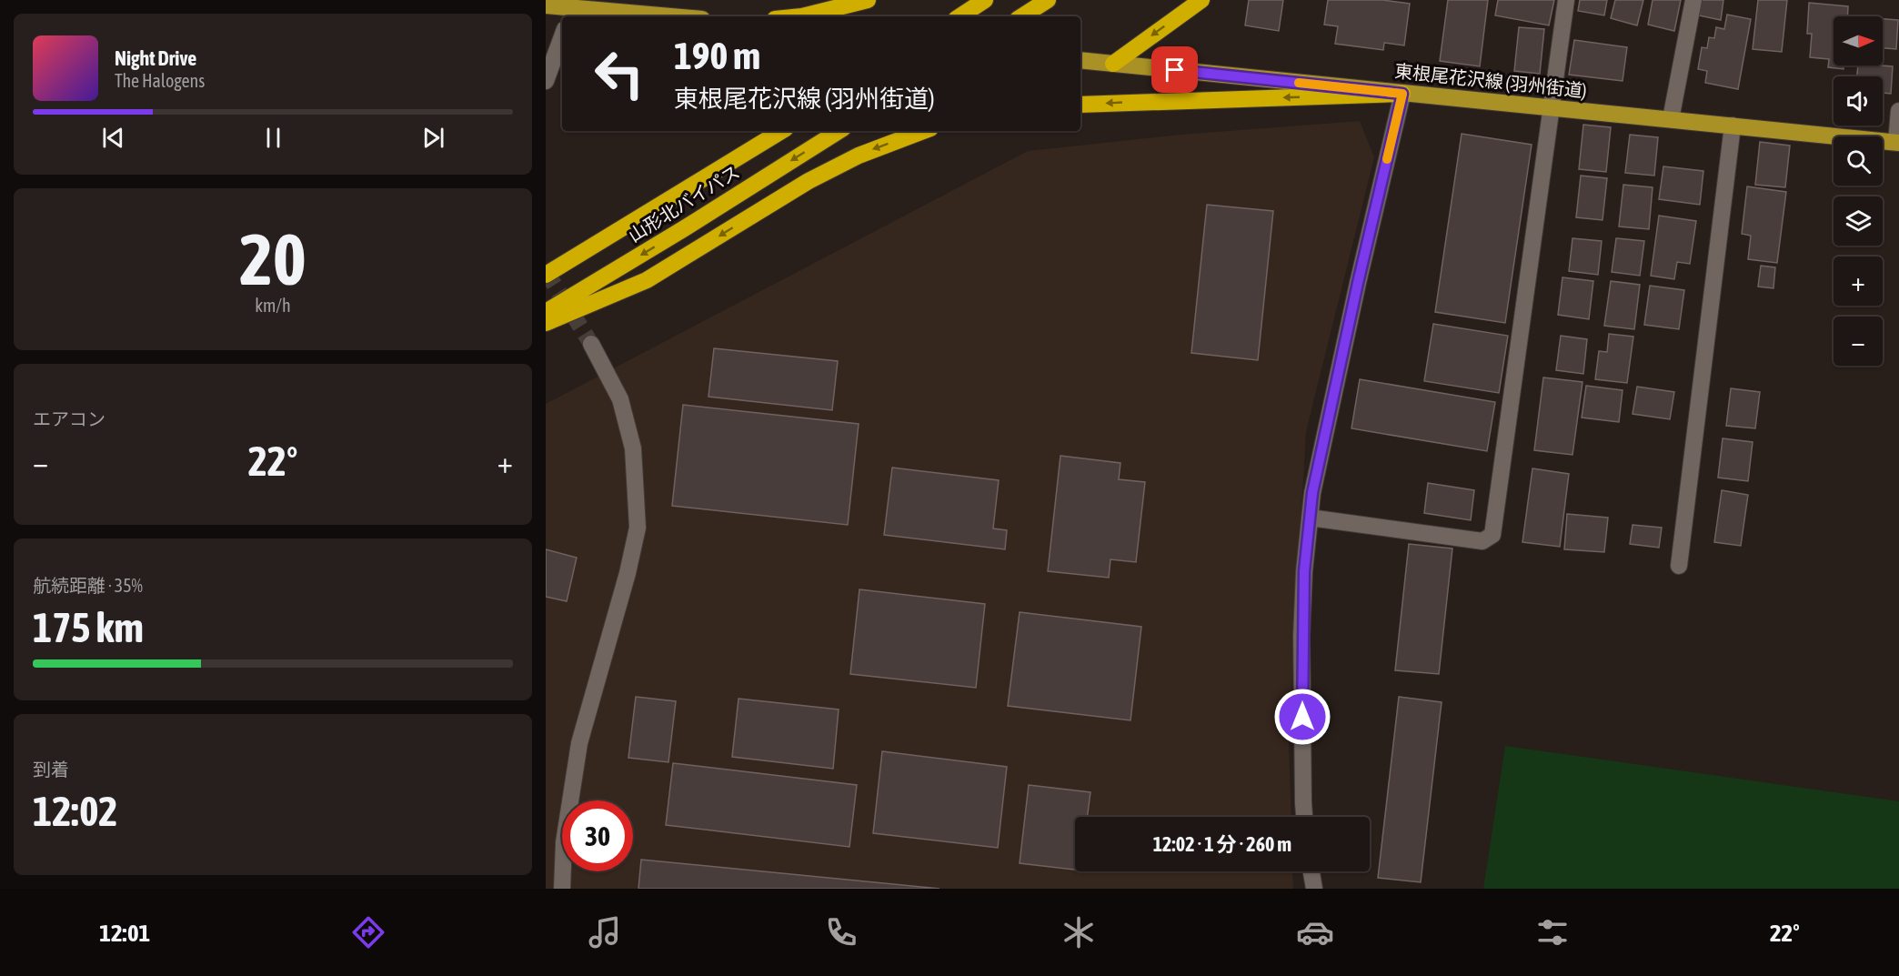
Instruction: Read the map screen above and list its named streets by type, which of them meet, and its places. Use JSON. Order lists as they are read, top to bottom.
{
  "streets": {
    "highway": ["山形北バイパス"],
    "main road": ["東根尾花沢線 (羽州街道)"]
  },
  "north": "right",
  "page": {
    "map_buttons": ["+", "−"],
    "turn": ["190 m", "東根尾花沢線 (羽州街道)"],
    "song": ["Night Drive", "The Halogens"],
    "tile": [
      ["20", "km/h"],
      "エアコン",
      ["航続距離 · 35%", "175 km"],
      ["到着", "12:02"]
    ],
    "heat": ["−", "22°", "+"],
    "limit": "30",
    "trip": "12:02 · 1 分 · 260 m",
    "tabs": ["12:01", "22°"]
  }
}
